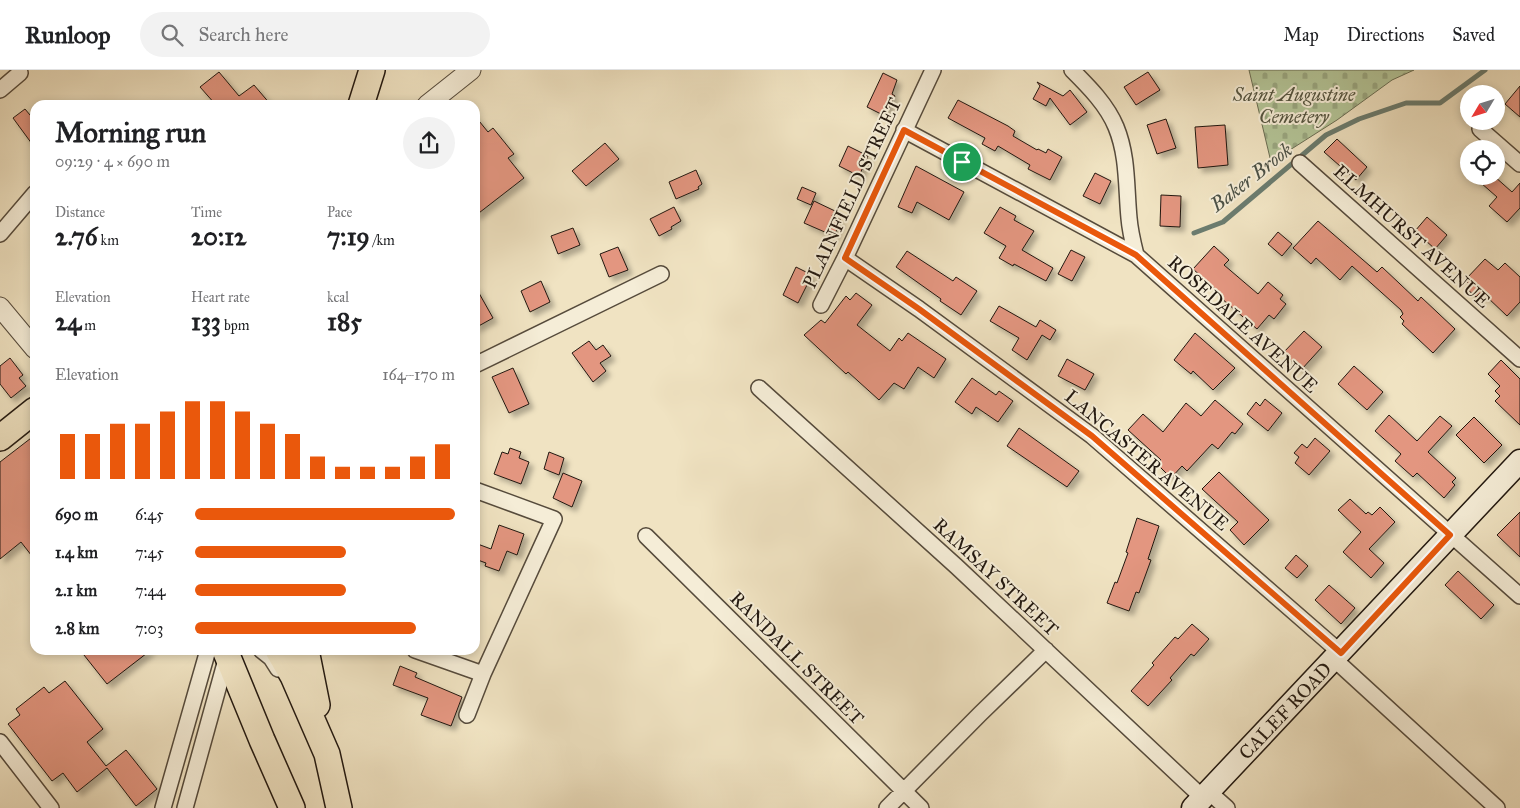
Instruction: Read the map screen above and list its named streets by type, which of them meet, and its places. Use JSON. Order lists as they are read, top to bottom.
{
  "streets": {
    "main road": ["CALEF ROAD"],
    "street": [
      "PLAINFIELD STREET",
      "ELMHURST AVENUE",
      "ROSEDALE AVENUE",
      "LANCASTER AVENUE",
      "RAMSAY STREET",
      "RANDALL STREET"
    ]
  },
  "crossings": [
    ["PLAINFIELD STREET", "ROSEDALE AVENUE"],
    ["PLAINFIELD STREET", "LANCASTER AVENUE"],
    ["ROSEDALE AVENUE", "CALEF ROAD"],
    ["LANCASTER AVENUE", "CALEF ROAD"],
    ["RAMSAY STREET", "CALEF ROAD"]
  ],
  "water": ["Baker Brook"],
  "parks": ["Saint Augustine Cemetery"],
  "north": "bottom left",
  "page": {
    "header": "Runloop",
    "search": "Search here",
    "nav": ["Map", "Directions", "Saved"],
    "heading": ["Morning run", "09:29 · 4 × 690 m"],
    "stats": [
      ["Distance", "2.76 km"],
      ["Time", "20:12"],
      ["Pace", "7:19 /km"],
      ["Elevation", "24 m"],
      ["Heart rate", "133 bpm"],
      ["kcal", "185"]
    ],
    "chart": ["Elevation", "164–170 m"],
    "list": [
      {
        "name": "690 m",
        "note": "6:45"
      },
      {
        "name": "1.4 km",
        "note": "7:45"
      },
      {
        "name": "2.1 km",
        "note": "7:44"
      },
      {
        "name": "2.8 km",
        "note": "7:03"
      }
    ]
  }
}
